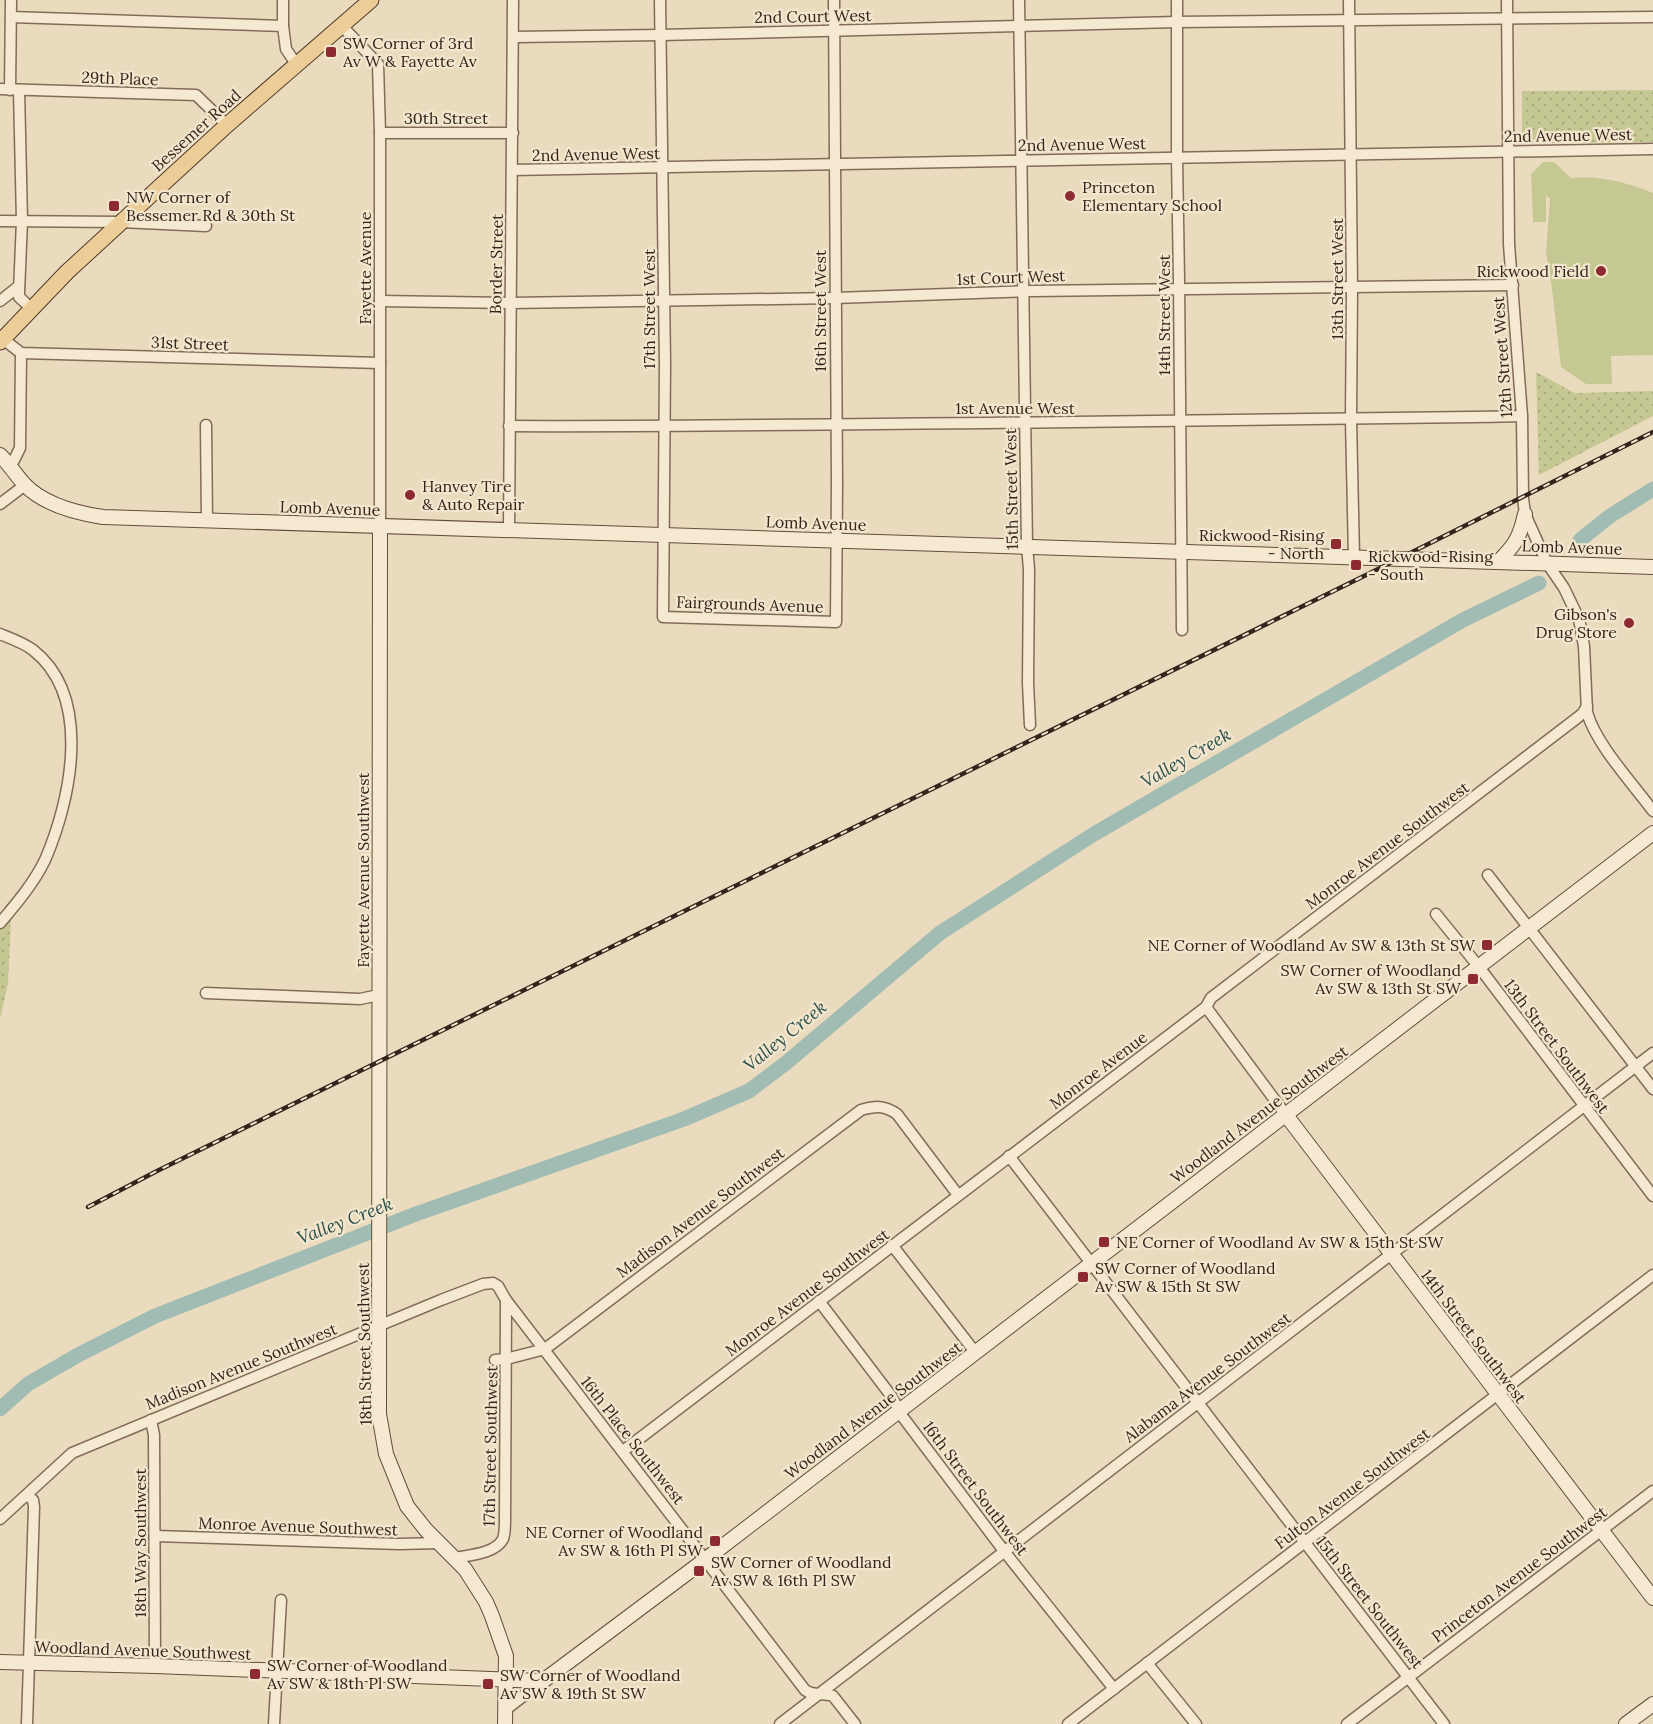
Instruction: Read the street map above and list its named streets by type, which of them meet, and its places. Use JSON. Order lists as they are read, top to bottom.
{
  "streets": {
    "main road": ["Bessemer Road"],
    "street": [
      "2nd Court West",
      "29th Place",
      "30th Street",
      "2nd Avenue West",
      "Border Street",
      "Fayette Avenue",
      "1st Court West",
      "13th Street West",
      "17th Street West",
      "16th Street West",
      "14th Street West",
      "31st Street",
      "12th Street West",
      "1st Avenue West",
      "15th Street West",
      "Lomb Avenue",
      "Fairgrounds Avenue",
      "Monroe Avenue Southwest",
      "Fayette Avenue Southwest",
      "13th Street Southwest",
      "Monroe Avenue",
      "Woodland Avenue Southwest",
      "Madison Avenue Southwest",
      "14th Street Southwest",
      "18th Street Southwest",
      "Alabama Avenue Southwest",
      "16th Place Southwest",
      "17th Street Southwest",
      "16th Street Southwest",
      "Fulton Avenue Southwest",
      "18th Way Southwest",
      "Princeton Avenue Southwest",
      "15th Street Southwest"
    ]
  },
  "crossings": [
    ["2nd Court West", "Border Street"],
    ["2nd Court West", "13th Street West"],
    ["2nd Court West", "17th Street West"],
    ["2nd Court West", "16th Street West"],
    ["2nd Court West", "14th Street West"],
    ["2nd Court West", "12th Street West"],
    ["2nd Court West", "15th Street West"],
    ["29th Place", "Bessemer Road"],
    ["30th Street", "Border Street"],
    ["30th Street", "Fayette Avenue"],
    ["Bessemer Road", "Fayette Avenue"],
    ["2nd Avenue West", "Border Street"],
    ["2nd Avenue West", "13th Street West"],
    ["2nd Avenue West", "17th Street West"],
    ["2nd Avenue West", "16th Street West"],
    ["2nd Avenue West", "14th Street West"],
    ["2nd Avenue West", "12th Street West"],
    ["2nd Avenue West", "15th Street West"],
    ["Border Street", "1st Court West"],
    ["Border Street", "1st Avenue West"],
    ["Border Street", "Lomb Avenue"],
    ["Fayette Avenue", "31st Street"],
    ["Fayette Avenue", "Lomb Avenue"],
    ["Fayette Avenue", "Fayette Avenue Southwest"],
    ["1st Court West", "13th Street West"],
    ["1st Court West", "17th Street West"],
    ["1st Court West", "16th Street West"],
    ["1st Court West", "14th Street West"],
    ["1st Court West", "12th Street West"],
    ["1st Court West", "15th Street West"],
    ["13th Street West", "1st Avenue West"],
    ["13th Street West", "Lomb Avenue"],
    ["17th Street West", "1st Avenue West"],
    ["17th Street West", "Lomb Avenue"],
    ["17th Street West", "Fairgrounds Avenue"],
    ["16th Street West", "1st Avenue West"],
    ["16th Street West", "Lomb Avenue"],
    ["16th Street West", "Fairgrounds Avenue"],
    ["14th Street West", "1st Avenue West"],
    ["14th Street West", "Lomb Avenue"],
    ["12th Street West", "1st Avenue West"],
    ["12th Street West", "Lomb Avenue"],
    ["12th Street West", "Monroe Avenue Southwest"],
    ["1st Avenue West", "15th Street West"],
    ["15th Street West", "Lomb Avenue"],
    ["Lomb Avenue", "Fayette Avenue Southwest"],
    ["Monroe Avenue Southwest", "Monroe Avenue"],
    ["Monroe Avenue Southwest", "Madison Avenue Southwest"],
    ["Monroe Avenue Southwest", "14th Street Southwest"],
    ["Monroe Avenue Southwest", "18th Street Southwest"],
    ["Monroe Avenue Southwest", "16th Place Southwest"],
    ["Monroe Avenue Southwest", "16th Street Southwest"],
    ["Monroe Avenue Southwest", "18th Way Southwest"],
    ["Monroe Avenue Southwest", "15th Street Southwest"],
    ["Fayette Avenue Southwest", "18th Street Southwest"],
    ["13th Street Southwest", "Woodland Avenue Southwest"],
    ["13th Street Southwest", "Alabama Avenue Southwest"],
    ["Monroe Avenue", "14th Street Southwest"],
    ["Monroe Avenue", "15th Street Southwest"],
    ["Woodland Avenue Southwest", "14th Street Southwest"],
    ["Woodland Avenue Southwest", "18th Street Southwest"],
    ["Woodland Avenue Southwest", "16th Place Southwest"],
    ["Woodland Avenue Southwest", "16th Street Southwest"],
    ["Woodland Avenue Southwest", "18th Way Southwest"],
    ["Woodland Avenue Southwest", "15th Street Southwest"],
    ["Madison Avenue Southwest", "18th Street Southwest"],
    ["Madison Avenue Southwest", "16th Place Southwest"],
    ["Madison Avenue Southwest", "17th Street Southwest"],
    ["Madison Avenue Southwest", "18th Way Southwest"],
    ["14th Street Southwest", "Alabama Avenue Southwest"],
    ["14th Street Southwest", "Fulton Avenue Southwest"],
    ["14th Street Southwest", "Princeton Avenue Southwest"],
    ["18th Street Southwest", "17th Street Southwest"],
    ["Alabama Avenue Southwest", "16th Place Southwest"],
    ["Alabama Avenue Southwest", "16th Street Southwest"],
    ["Alabama Avenue Southwest", "15th Street Southwest"],
    ["16th Place Southwest", "17th Street Southwest"],
    ["16th Street Southwest", "Fulton Avenue Southwest"],
    ["Fulton Avenue Southwest", "15th Street Southwest"],
    ["Princeton Avenue Southwest", "15th Street Southwest"]
  ],
  "water": ["Valley Creek"],
  "places": {
    "transit": [
      "SW Corner of 3rd Av W & Fayette Av",
      "NW Corner of Bessemer Rd & 30th St",
      "Rickwood-Rising - North",
      "Rickwood-Rising - South",
      "NE Corner of Woodland Av SW & 13th St SW",
      "SW Corner of Woodland Av SW & 13th St SW",
      "NE Corner of Woodland Av SW & 15th St SW",
      "SW Corner of Woodland Av SW & 15th St SW",
      "NE Corner of Woodland Av SW & 16th Pl SW",
      "SW Corner of Woodland Av SW & 16th Pl SW",
      "SW Corner of Woodland Av SW & 18th Pl SW",
      "SW Corner of Woodland Av SW & 19th St SW"
    ],
    "other": [
      "Princeton Elementary School",
      "Rickwood Field",
      "Hanvey Tire & Auto Repair",
      "Gibson's Drug Store"
    ]
  }
}
